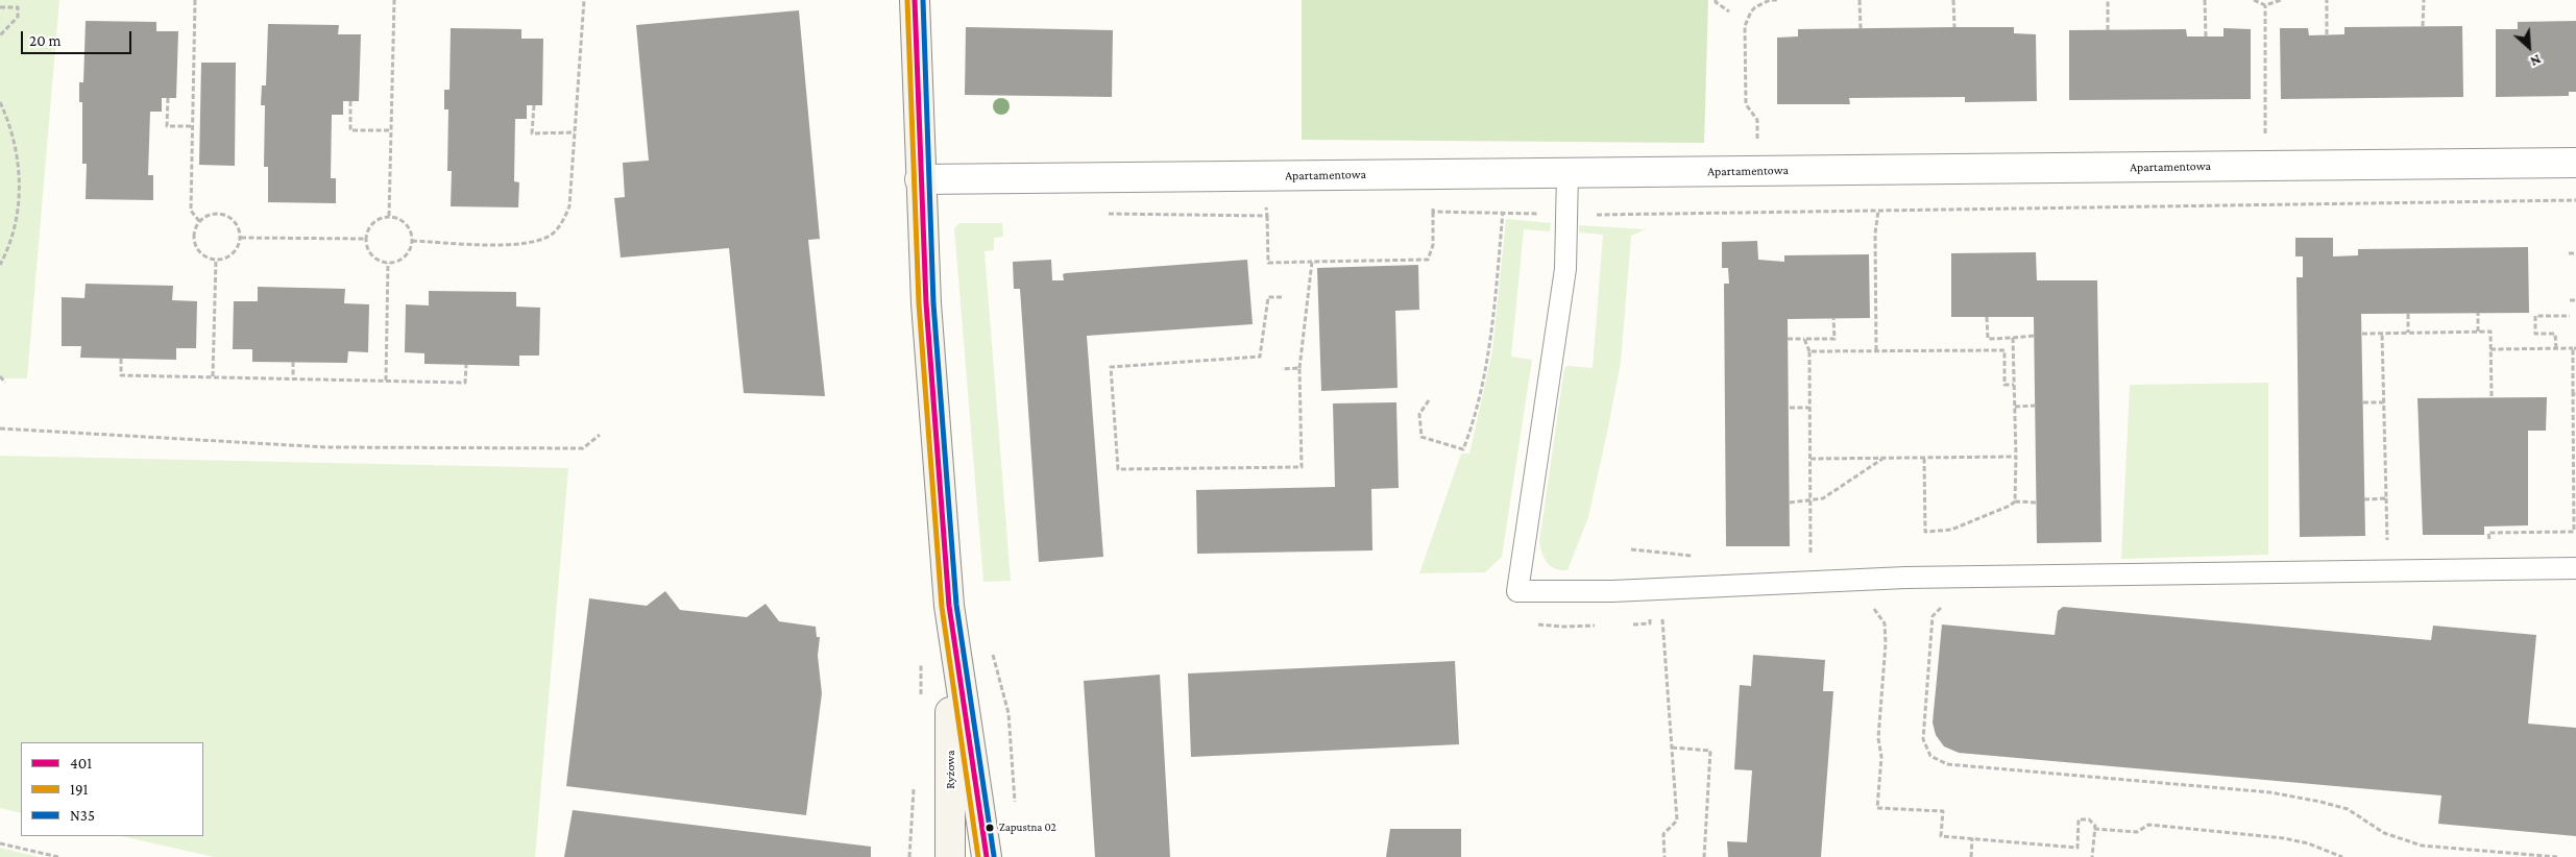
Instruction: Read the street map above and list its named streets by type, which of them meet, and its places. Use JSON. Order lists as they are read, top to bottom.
{
  "streets": {
    "street": ["Apartamentowa", "Ryżowa"]
  },
  "crossings": [
    ["Apartamentowa", "Ryżowa"]
  ],
  "places": ["Zapustna 02"],
  "lines": ["transit line 401", "transit line 191", "transit line N35"],
  "legend": ["401", "191", "N35"],
  "scale_bar": "20 m",
  "north": "bottom right"
}
